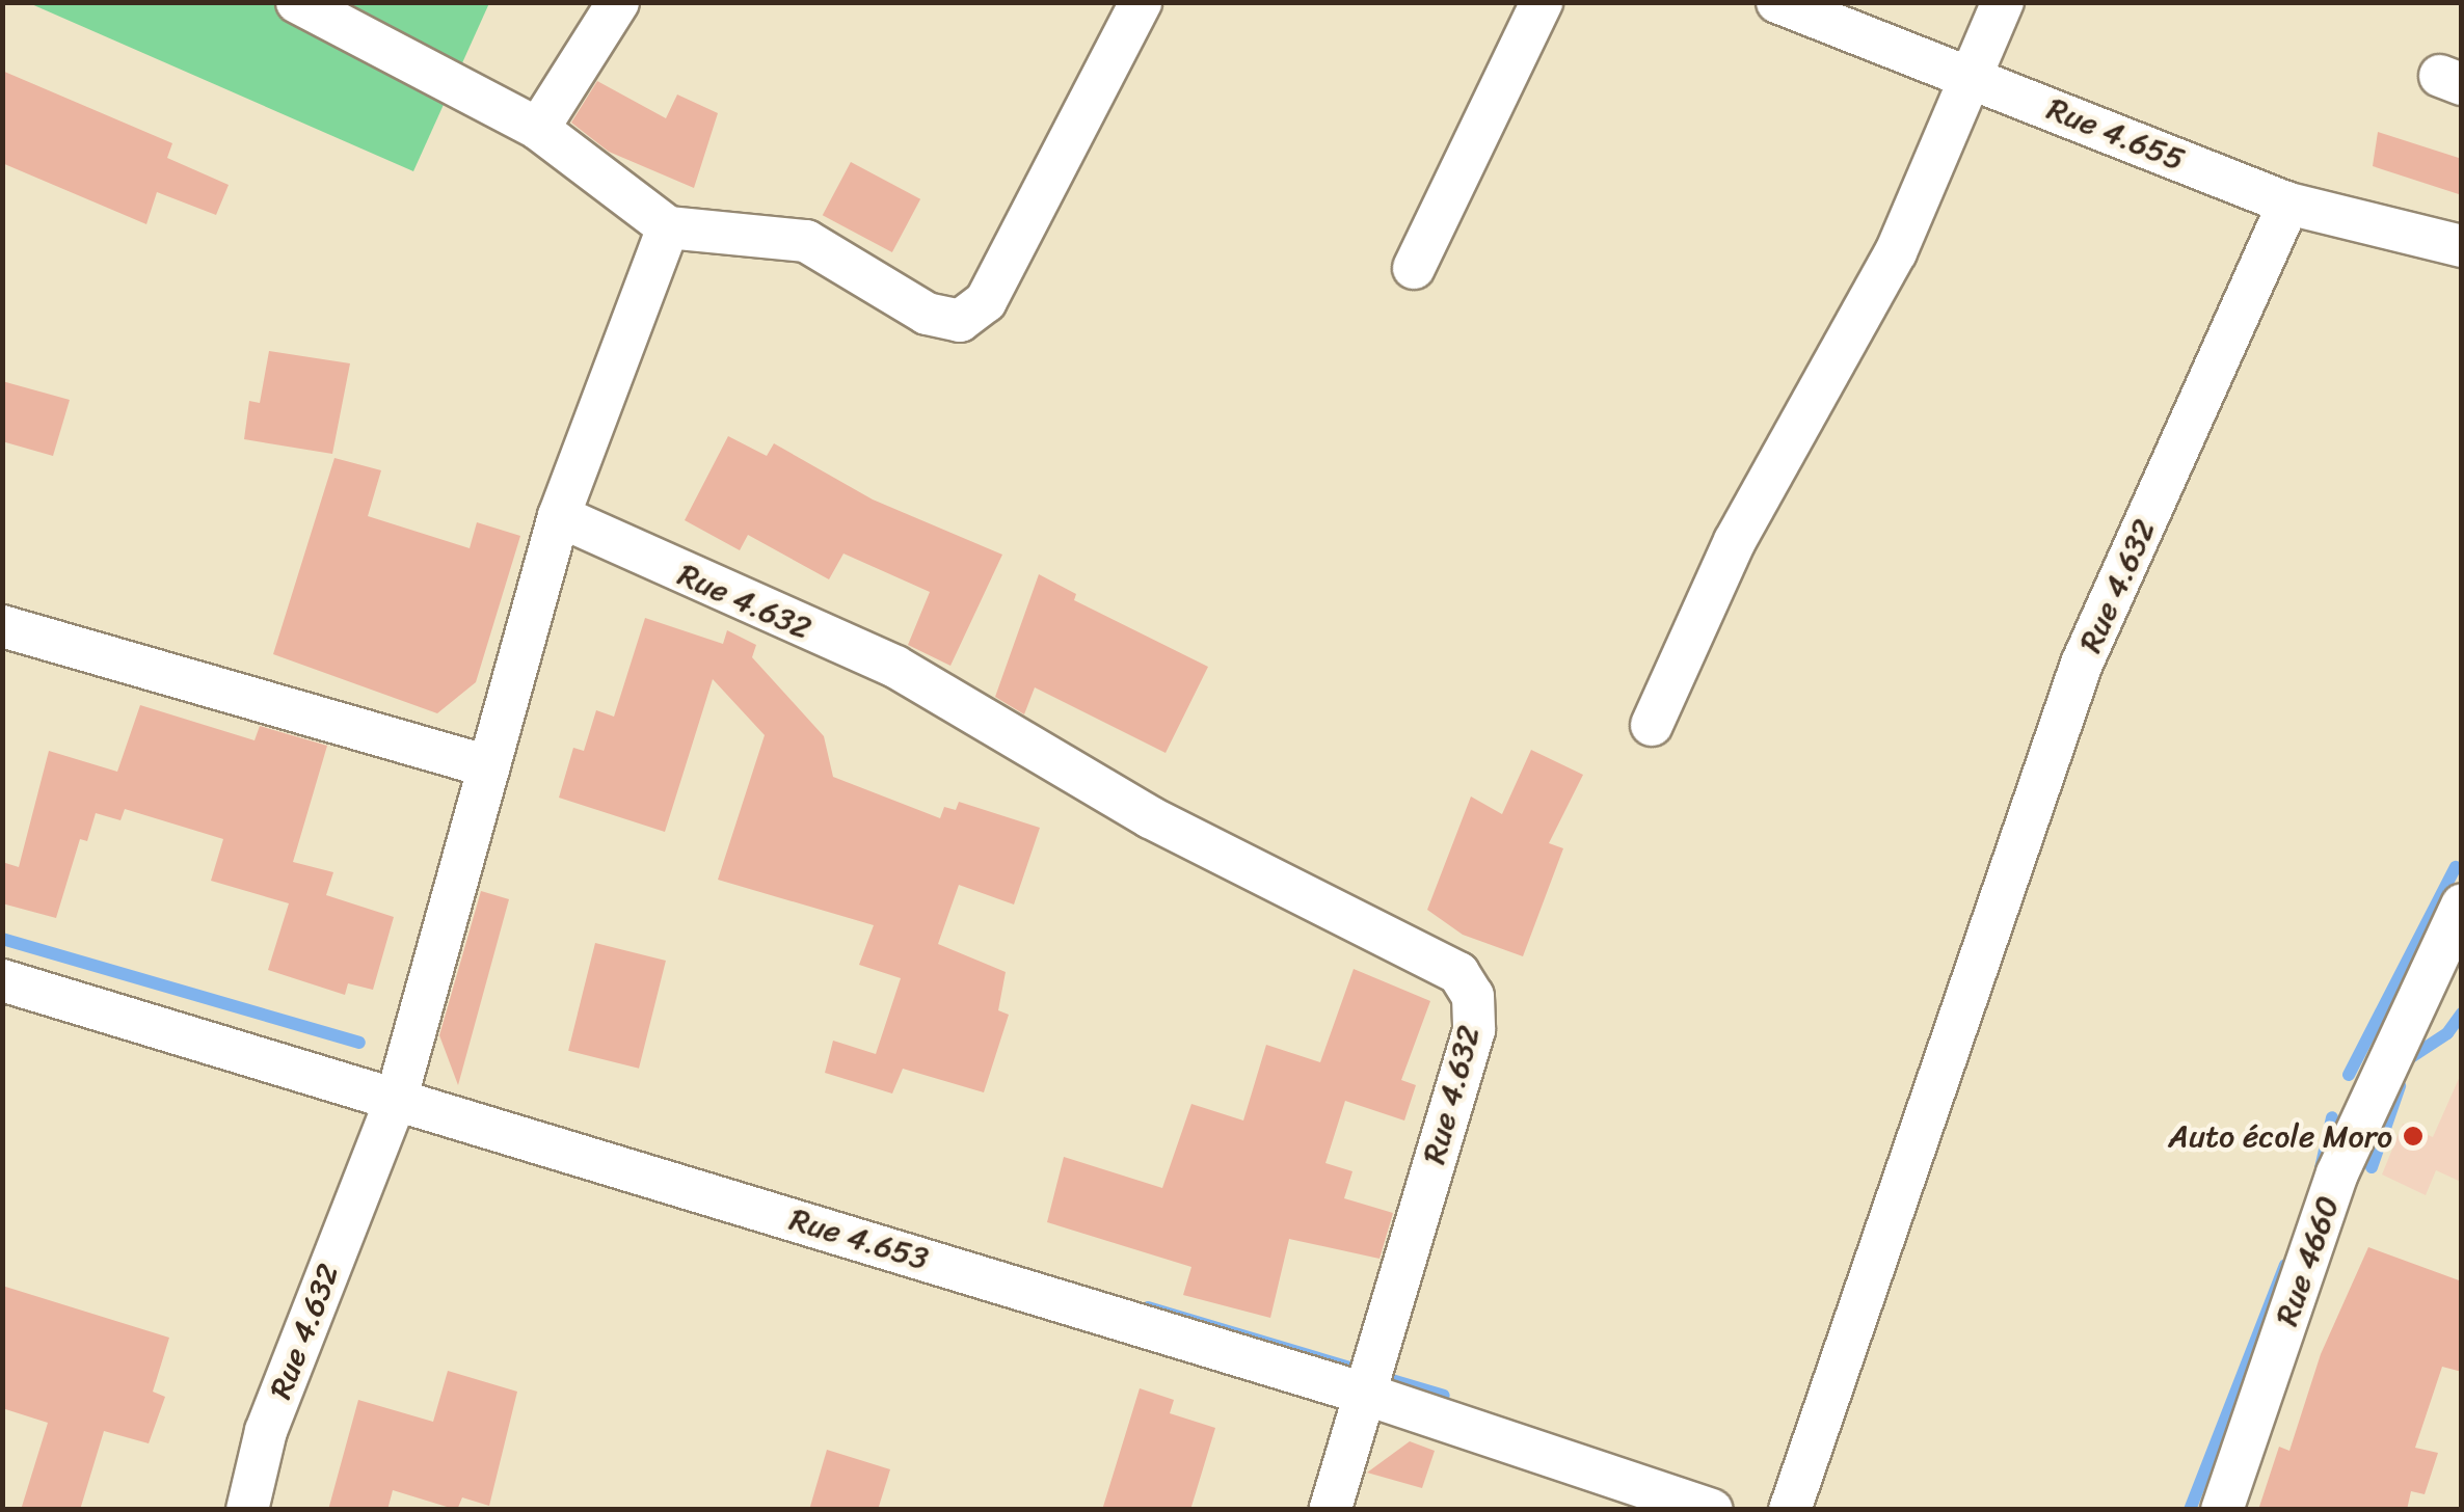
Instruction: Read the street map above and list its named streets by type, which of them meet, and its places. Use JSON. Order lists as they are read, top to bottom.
{
  "streets": {
    "street": [
      "Rue 4.655",
      "Rue 4.632",
      "Rue 4.653",
      "Rue 4660"
    ]
  },
  "crossings": [
    ["Rue 4.655", "Rue 4.632"],
    ["Rue 4.632", "Rue 4.653"]
  ],
  "places": ["Auto école Moro"]
}
